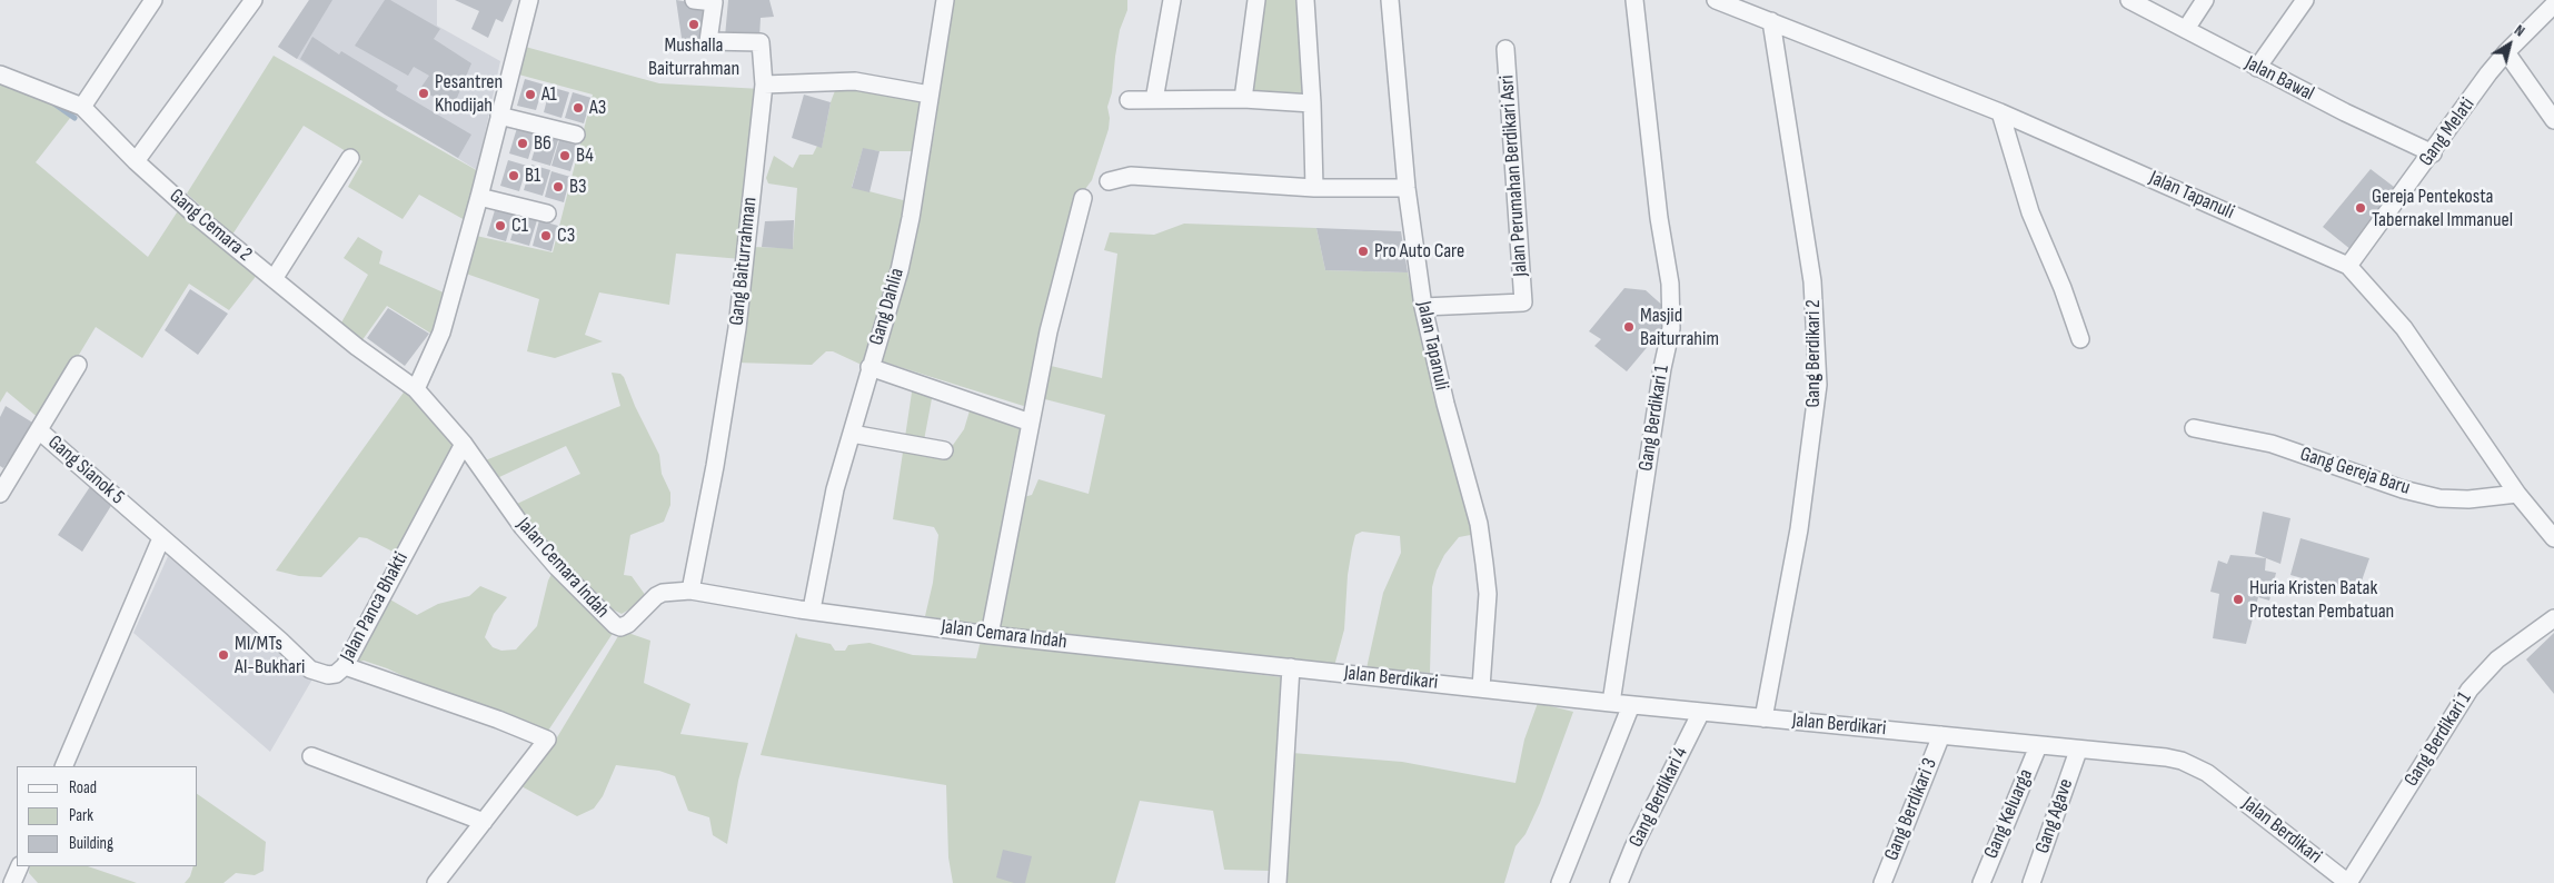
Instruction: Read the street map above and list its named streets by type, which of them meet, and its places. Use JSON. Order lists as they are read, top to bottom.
{
  "streets": {
    "street": [
      "Jalan Bawal",
      "Gang Melati",
      "Jalan Perumahan Berdikari Asri",
      "Jalan Tapanuli",
      "Gang Cemara 2",
      "Gang Baiturrahman",
      "Gang Dahlia",
      "Gang Berdikari 2",
      "Gang Berdikari 1",
      "Gang Sianok 5",
      "Gang Gereja Baru",
      "Jalan Cemara Indah",
      "Jalan Panca Bhakti",
      "Jalan Berdikari",
      "Gang Berdikari 4",
      "Gang Berdikari 3",
      "Gang Keluarga",
      "Gang Agave"
    ]
  },
  "crossings": [
    ["Jalan Bawal", "Gang Melati"],
    ["Gang Melati", "Jalan Tapanuli"],
    ["Jalan Perumahan Berdikari Asri", "Jalan Tapanuli"],
    ["Jalan Tapanuli", "Gang Berdikari 2"],
    ["Jalan Tapanuli", "Gang Gereja Baru"],
    ["Jalan Tapanuli", "Jalan Berdikari"],
    ["Gang Cemara 2", "Jalan Cemara Indah"],
    ["Gang Baiturrahman", "Jalan Cemara Indah"],
    ["Gang Dahlia", "Jalan Cemara Indah"],
    ["Gang Berdikari 2", "Jalan Berdikari"],
    ["Gang Berdikari 1", "Jalan Berdikari"],
    ["Gang Sianok 5", "Jalan Panca Bhakti"],
    ["Jalan Cemara Indah", "Jalan Panca Bhakti"],
    ["Jalan Cemara Indah", "Jalan Berdikari"],
    ["Jalan Berdikari", "Gang Berdikari 4"],
    ["Jalan Berdikari", "Gang Berdikari 3"],
    ["Jalan Berdikari", "Gang Keluarga"],
    ["Jalan Berdikari", "Gang Agave"]
  ],
  "places": [
    "Mushalla Baiturrahman",
    "Pesantren Khodijah",
    "A1",
    "A3",
    "B6",
    "B4",
    "B1",
    "B3",
    "Gereja Pentekosta Tabernakel Immanuel",
    "C1",
    "C3",
    "Pro Auto Care",
    "Masjid Baiturrahim",
    "Huria Kristen Batak Protestan Pembatuan",
    "MI/MTs Al-Bukhari"
  ],
  "legend": ["Road", "Park", "Building"],
  "north": "top right"
}
